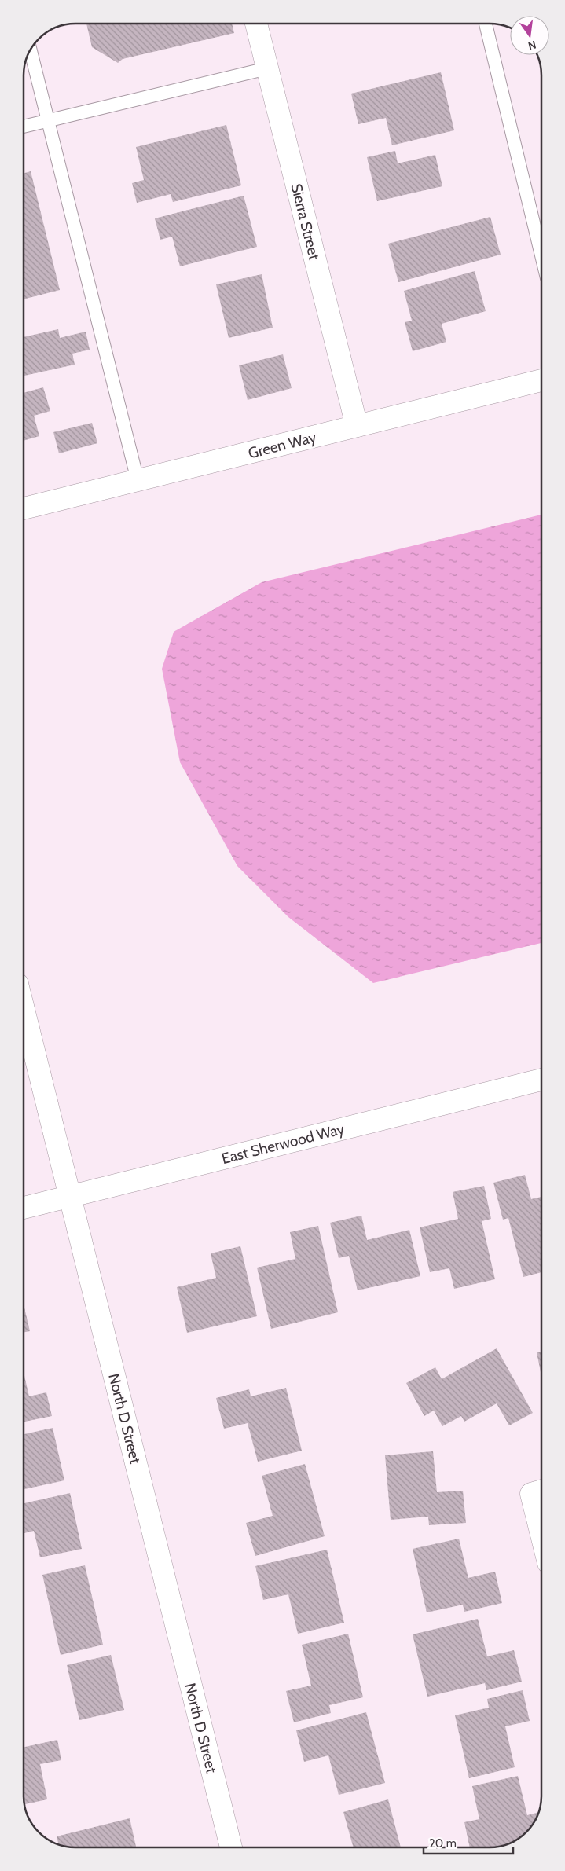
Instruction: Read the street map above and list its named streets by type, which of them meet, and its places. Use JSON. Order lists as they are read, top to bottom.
{
  "streets": {
    "street": [
      "Sierra Street",
      "Green Way",
      "East Sherwood Way",
      "North D Street"
    ]
  },
  "crossings": [
    ["Sierra Street", "Green Way"],
    ["East Sherwood Way", "North D Street"]
  ],
  "scale_bar": "20 m",
  "north": "bottom"
}
